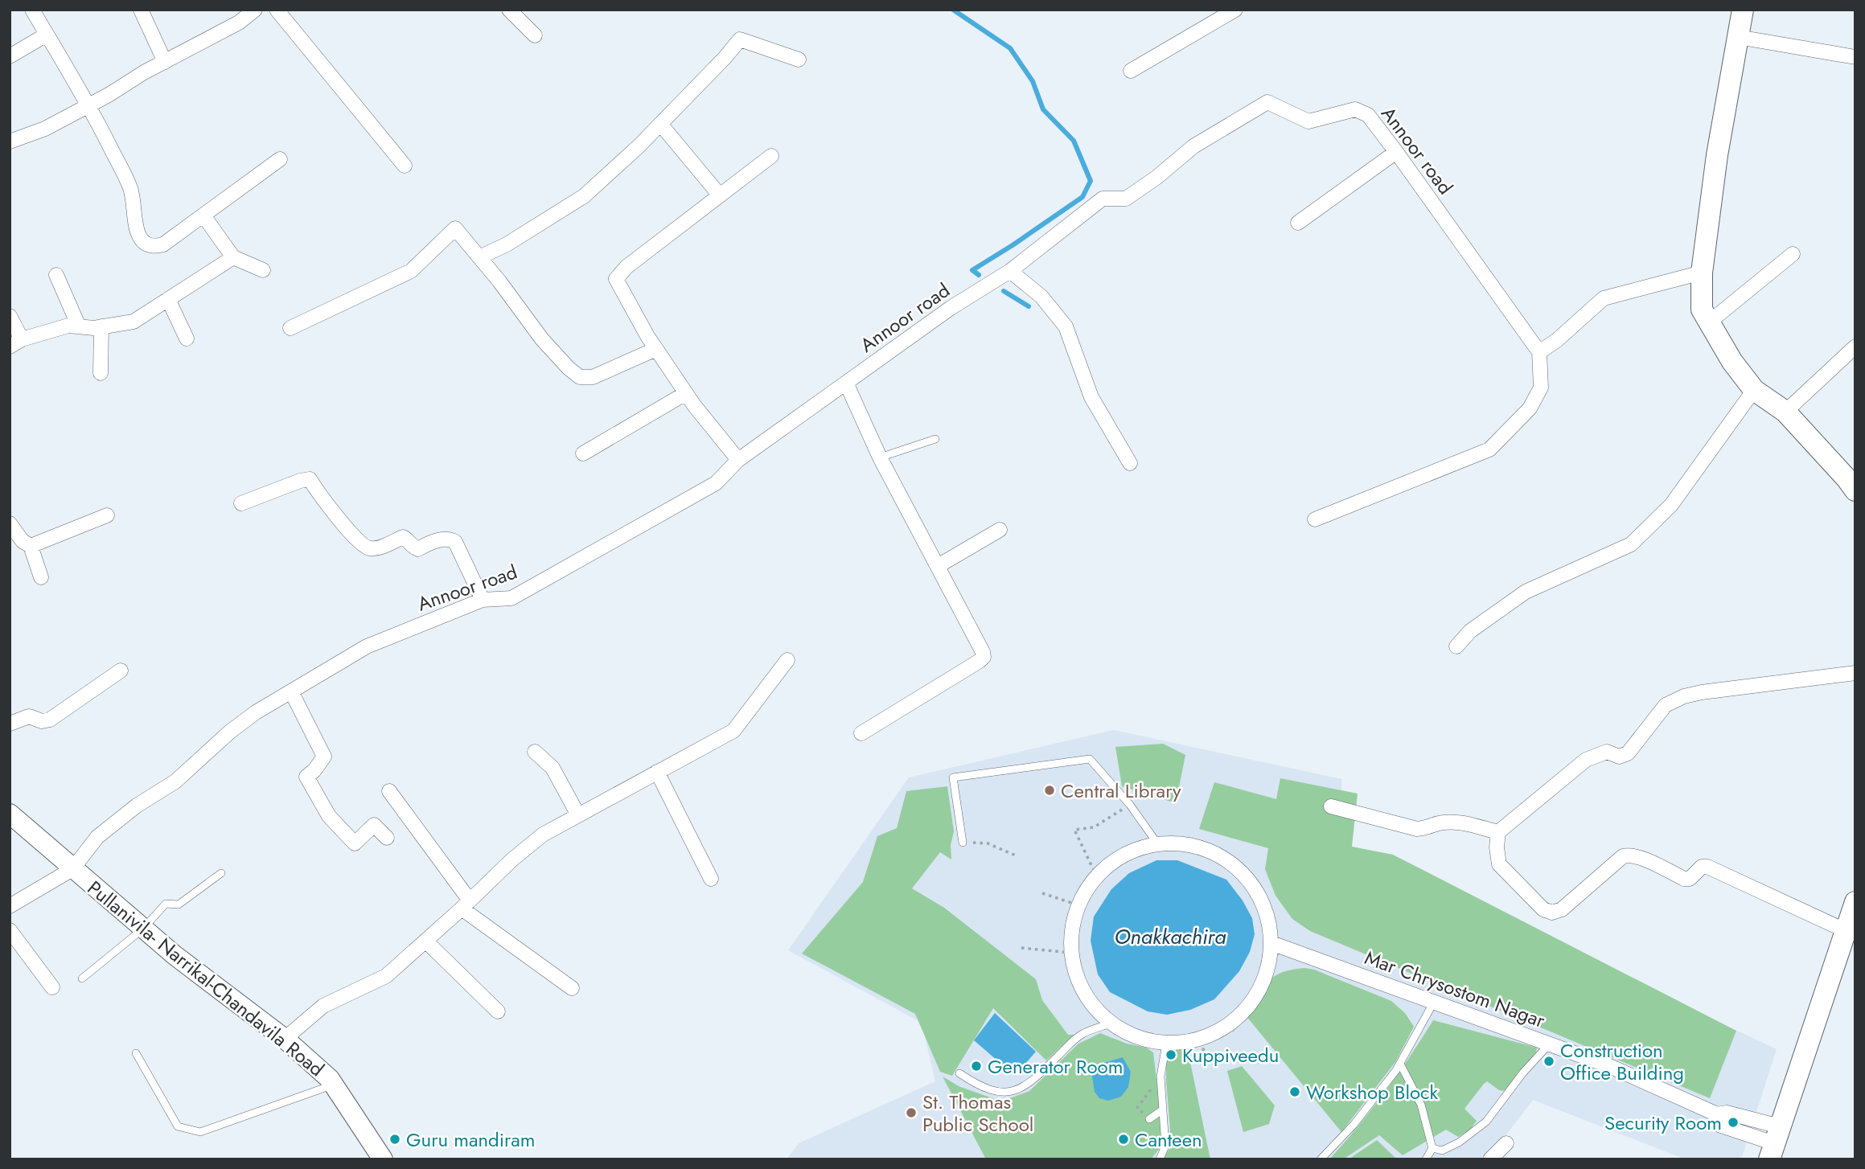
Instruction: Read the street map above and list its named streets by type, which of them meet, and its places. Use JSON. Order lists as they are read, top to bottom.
{
  "streets": {
    "street": ["Annoor road", "Pullanivila- Narrikal-Chandavila Road", "Mar Chrysostom Nagar"]
  },
  "crossings": [
    ["Annoor road", "Pullanivila- Narrikal-Chandavila Road"]
  ],
  "water": ["Onakkachira"],
  "places": [
    "Central Library",
    "Kuppiveedu",
    "Construction Office Building",
    "Generator Room",
    "Workshop Block",
    "St. Thomas Public School",
    "Security Room",
    "Guru mandiram",
    "Canteen"
  ]
}
